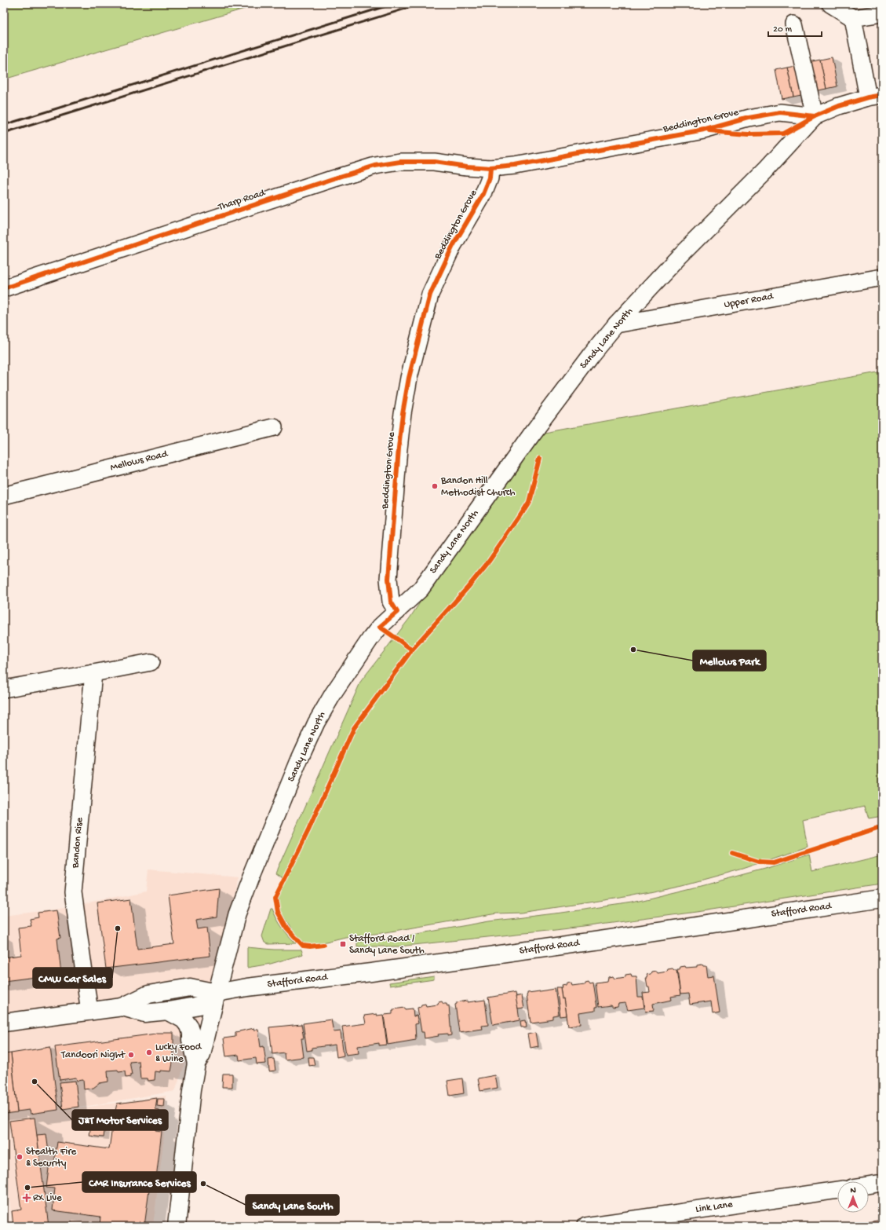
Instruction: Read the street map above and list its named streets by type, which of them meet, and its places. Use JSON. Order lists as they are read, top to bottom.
{
  "streets": {
    "main road": ["Stafford Road"],
    "street": [
      "Beddington Grove",
      "Tharp Road",
      "Upper Road",
      "Sandy Lane North",
      "Mellows Road",
      "Bandon Rise",
      "Link Lane"
    ]
  },
  "crossings": [
    ["Beddington Grove", "Tharp Road"],
    ["Beddington Grove", "Sandy Lane North"],
    ["Upper Road", "Sandy Lane North"],
    ["Sandy Lane North", "Stafford Road"],
    ["Bandon Rise", "Stafford Road"]
  ],
  "places": {
    "other": [
      "Bandon Hill Methodist Church",
      "Mellows Park",
      "CMW Car Sales",
      "Lucky Food & Wine",
      "Tandoori Night",
      "J&T Motor Services",
      "Stealth Fire & Security",
      "Sandy Lane South",
      "CMR Insurance Services"
    ],
    "transit": ["Stafford Road / Sandy Lane South"],
    "health": ["RX Live"]
  },
  "scale_bar": "20 m",
  "north": "top"
}
